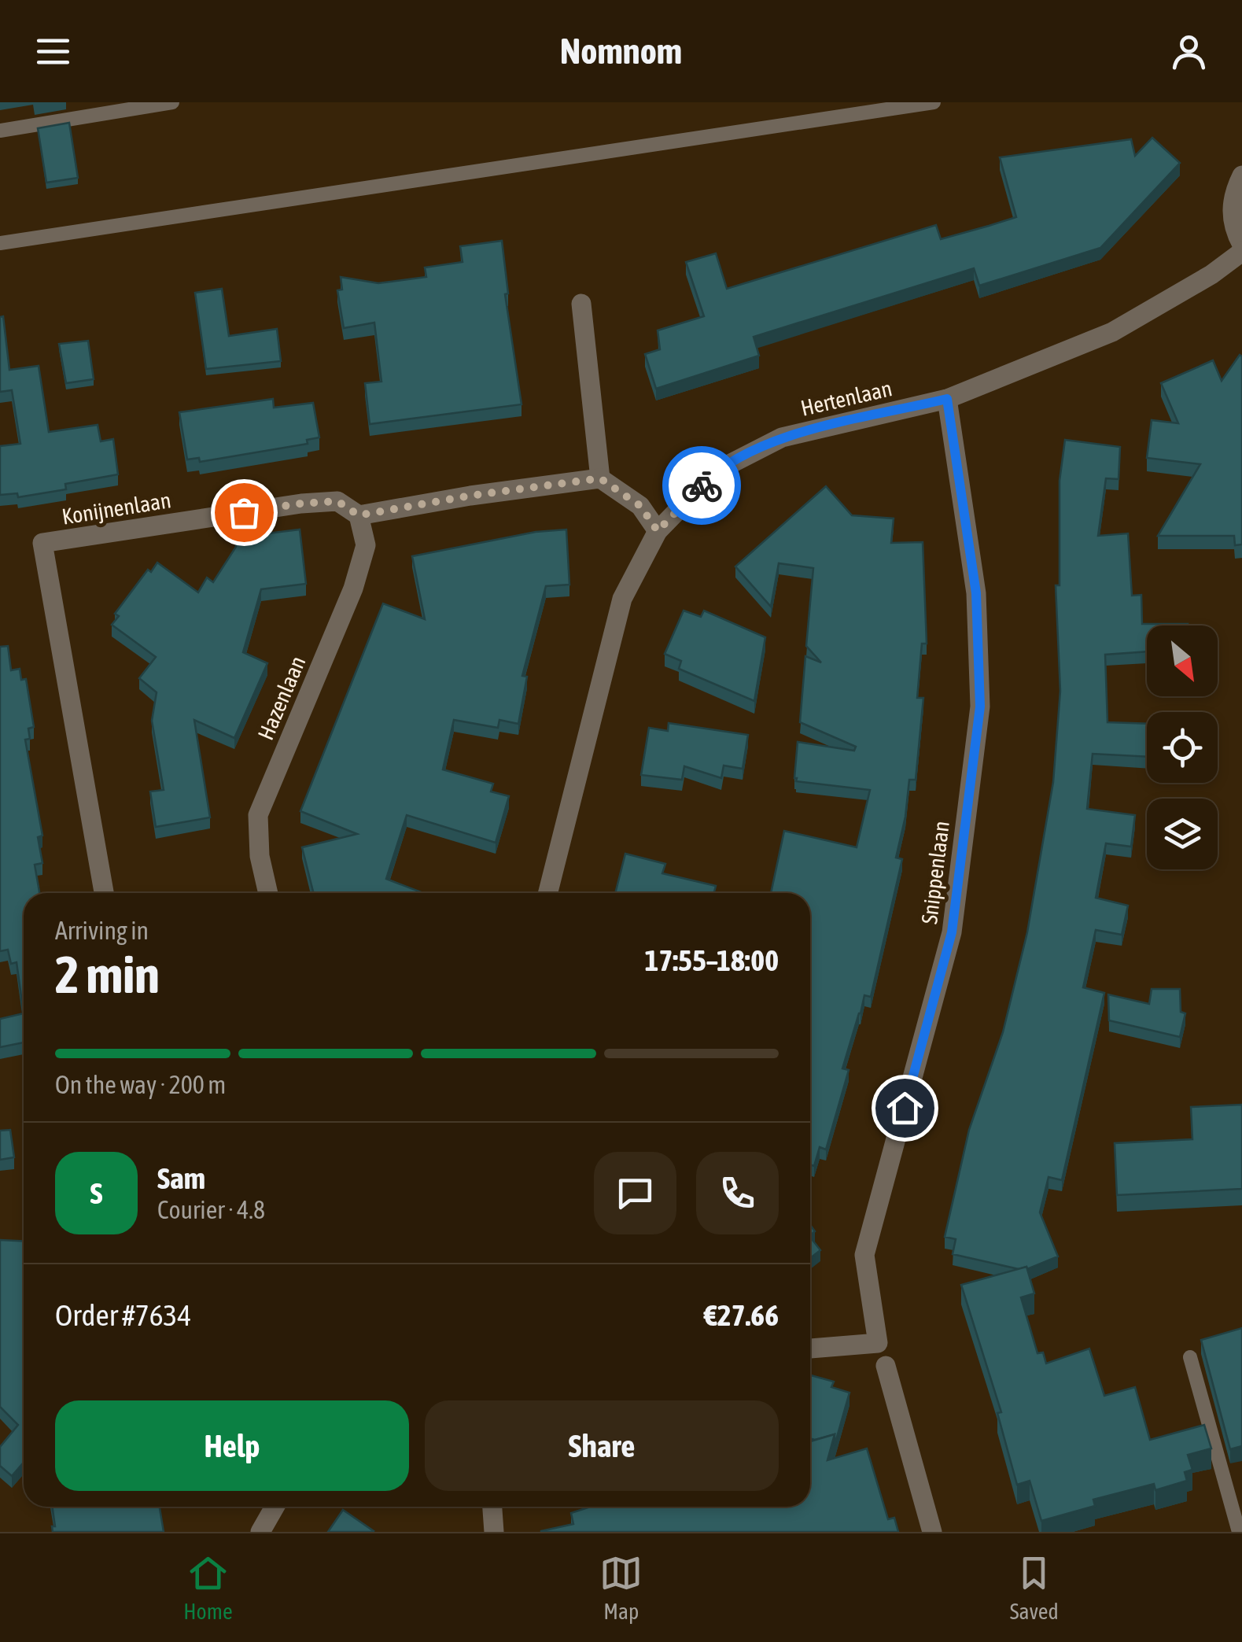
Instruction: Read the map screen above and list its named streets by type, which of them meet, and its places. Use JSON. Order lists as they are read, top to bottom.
{
  "streets": {
    "street": [
      "Hertenlaan",
      "Konijnenlaan",
      "Hazenlaan",
      "Snippenlaan"
    ]
  },
  "crossings": [
    ["Hertenlaan", "Snippenlaan"],
    ["Konijnenlaan", "Hazenlaan"]
  ],
  "north": "bottom right",
  "page": {
    "header": "Nomnom",
    "heading": ["2 min", "Arriving in", "17:55–18:00"],
    "panel": [
      "Sam",
      "Courier · 4.8",
      "Order #7634",
      "€27.66"
    ],
    "bar": "On the way · 200 m",
    "round": "S",
    "buttons": ["Help", "Share"],
    "tabs": ["Home", "Map", "Saved"]
  }
}
